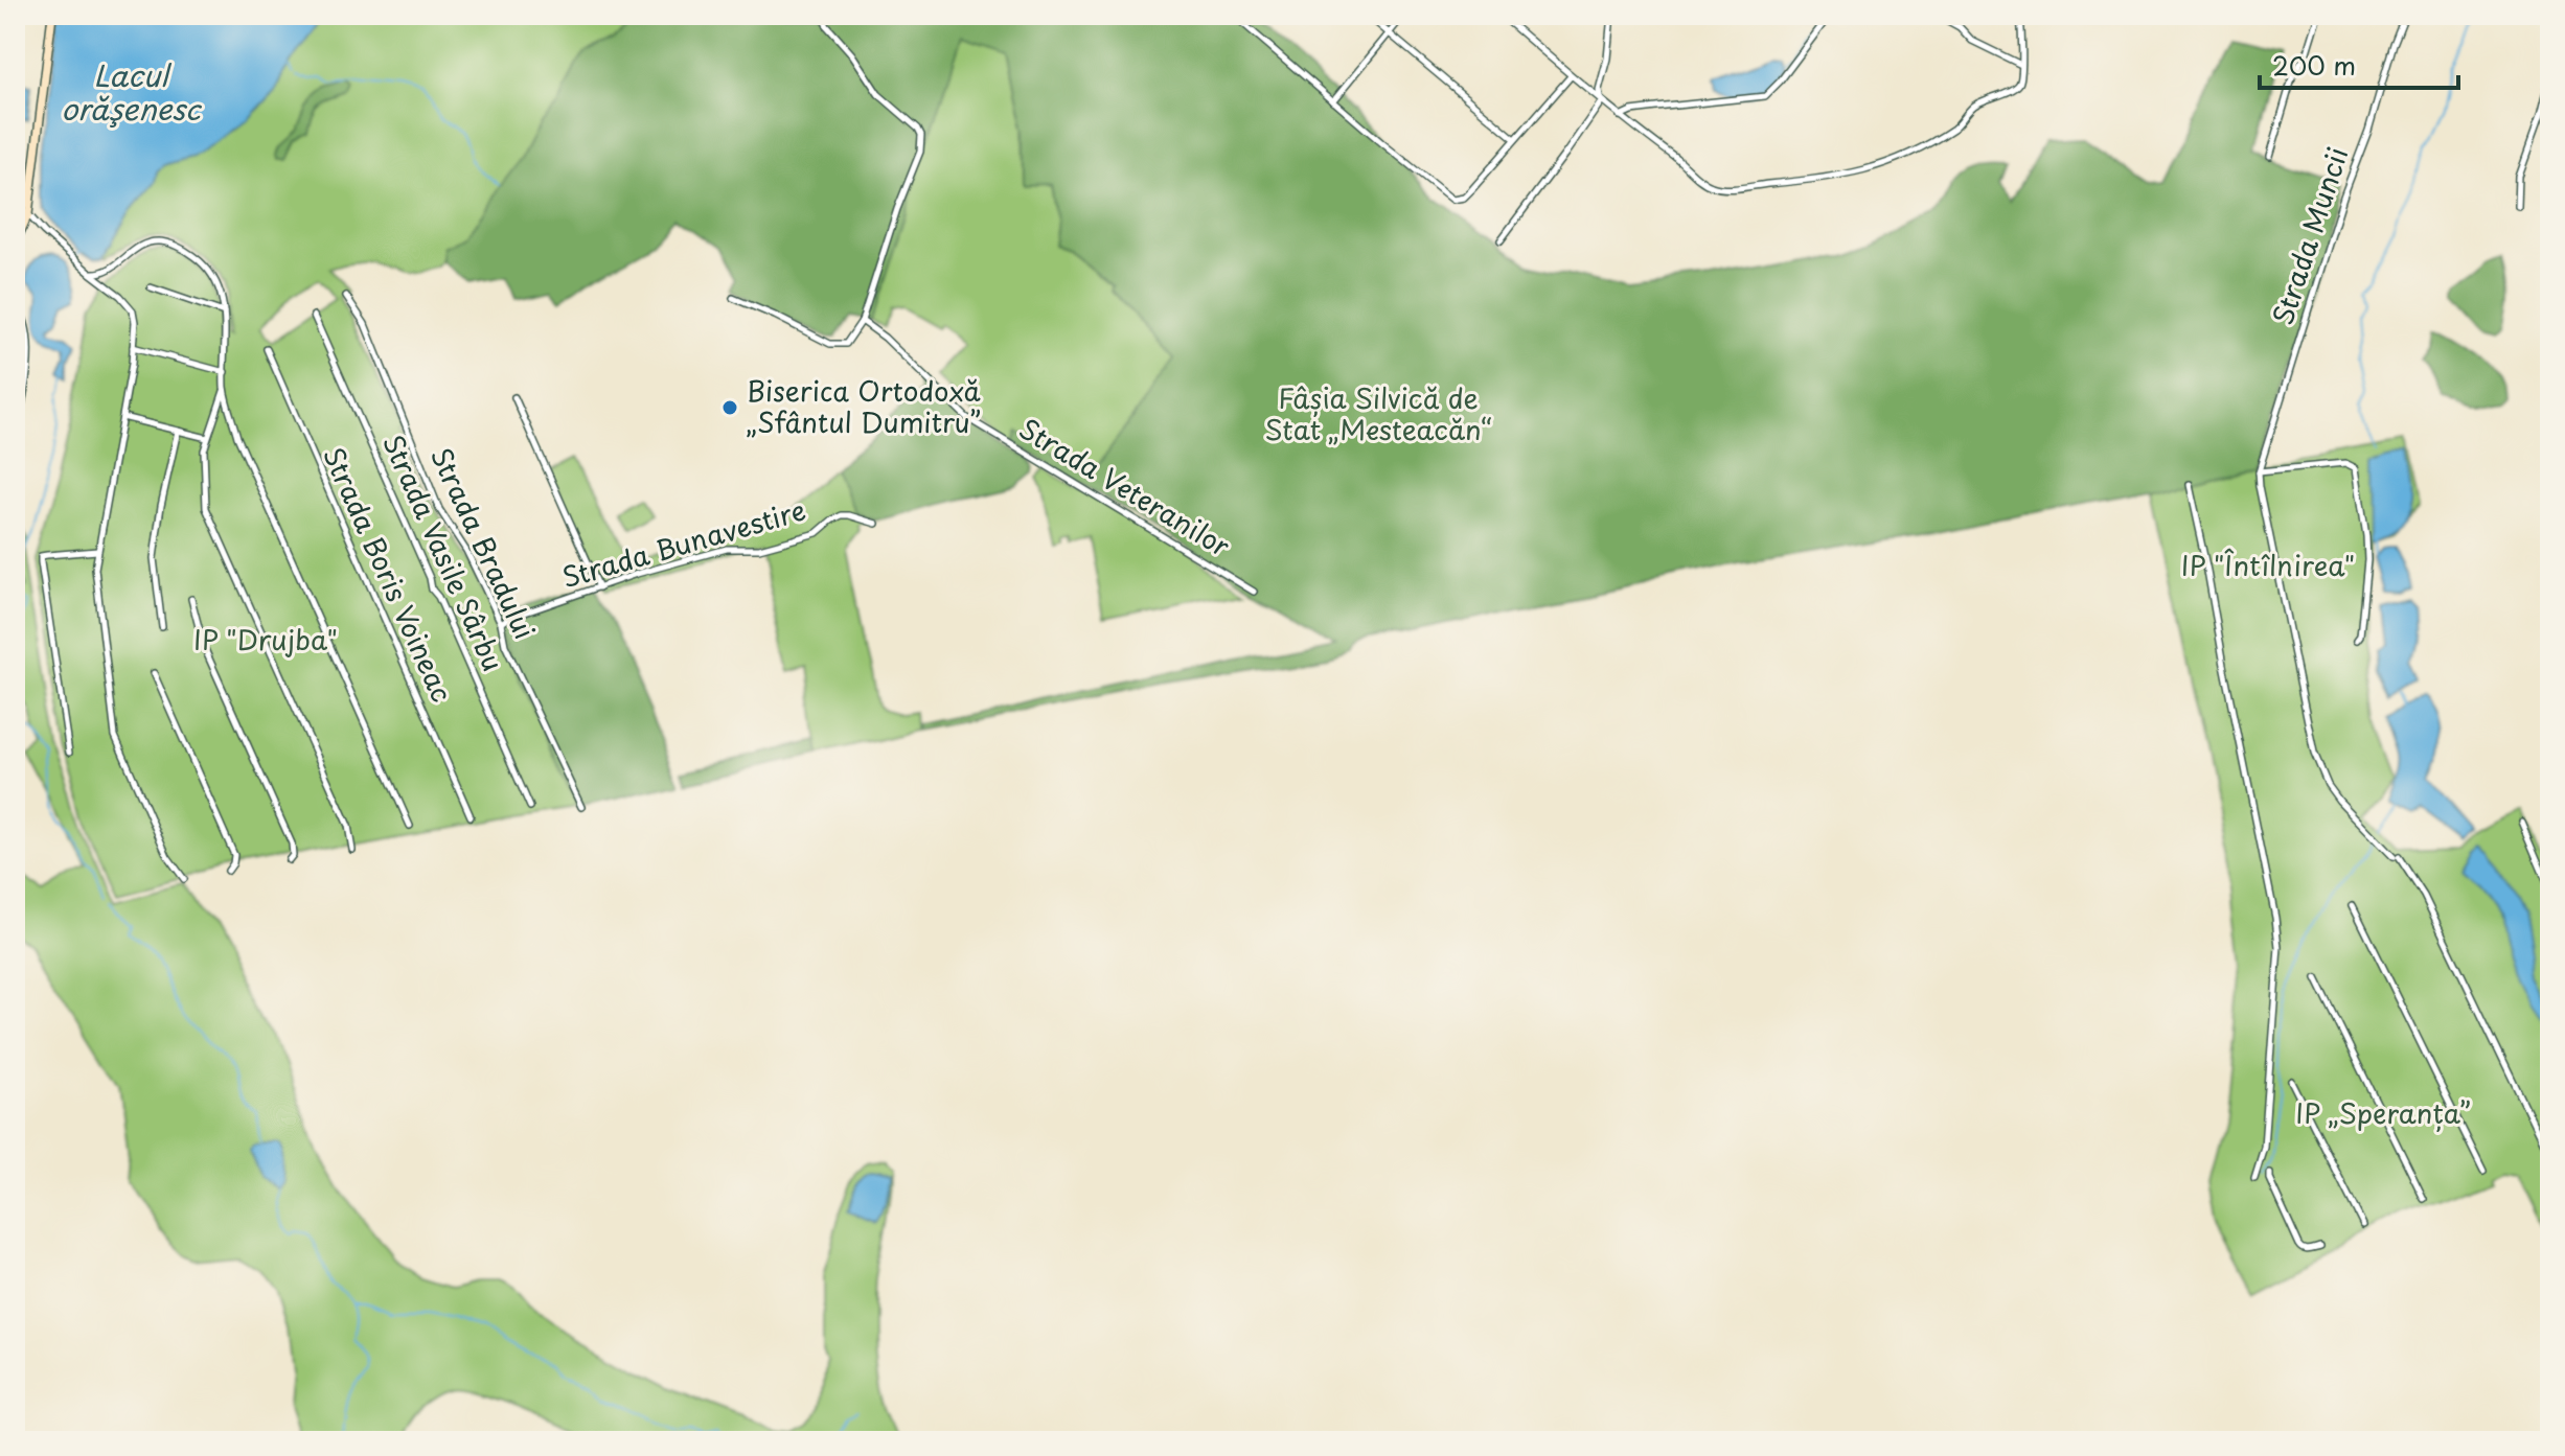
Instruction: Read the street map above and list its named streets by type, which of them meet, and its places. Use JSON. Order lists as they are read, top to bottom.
{
  "streets": {
    "street": [
      "Strada Muncii",
      "Strada Veteranilor",
      "Strada Bradului",
      "Strada Bunavestire",
      "Strada Vasile Sârbu",
      "Strada Boris Voineac"
    ]
  },
  "crossings": [
    ["Strada Bradului", "Strada Bunavestire"]
  ],
  "water": ["Lacul orăşenesc"],
  "parks": [
    "Fâșia Silvică de Stat „Mesteacăn“",
    "IP \"Întîlnirea\"",
    "IP \"Drujba\"",
    "IP „Speranța”"
  ],
  "places": ["Biserica Ortodoxă „Sfântul Dumitru”"],
  "scale_bar": "200 m"
}
